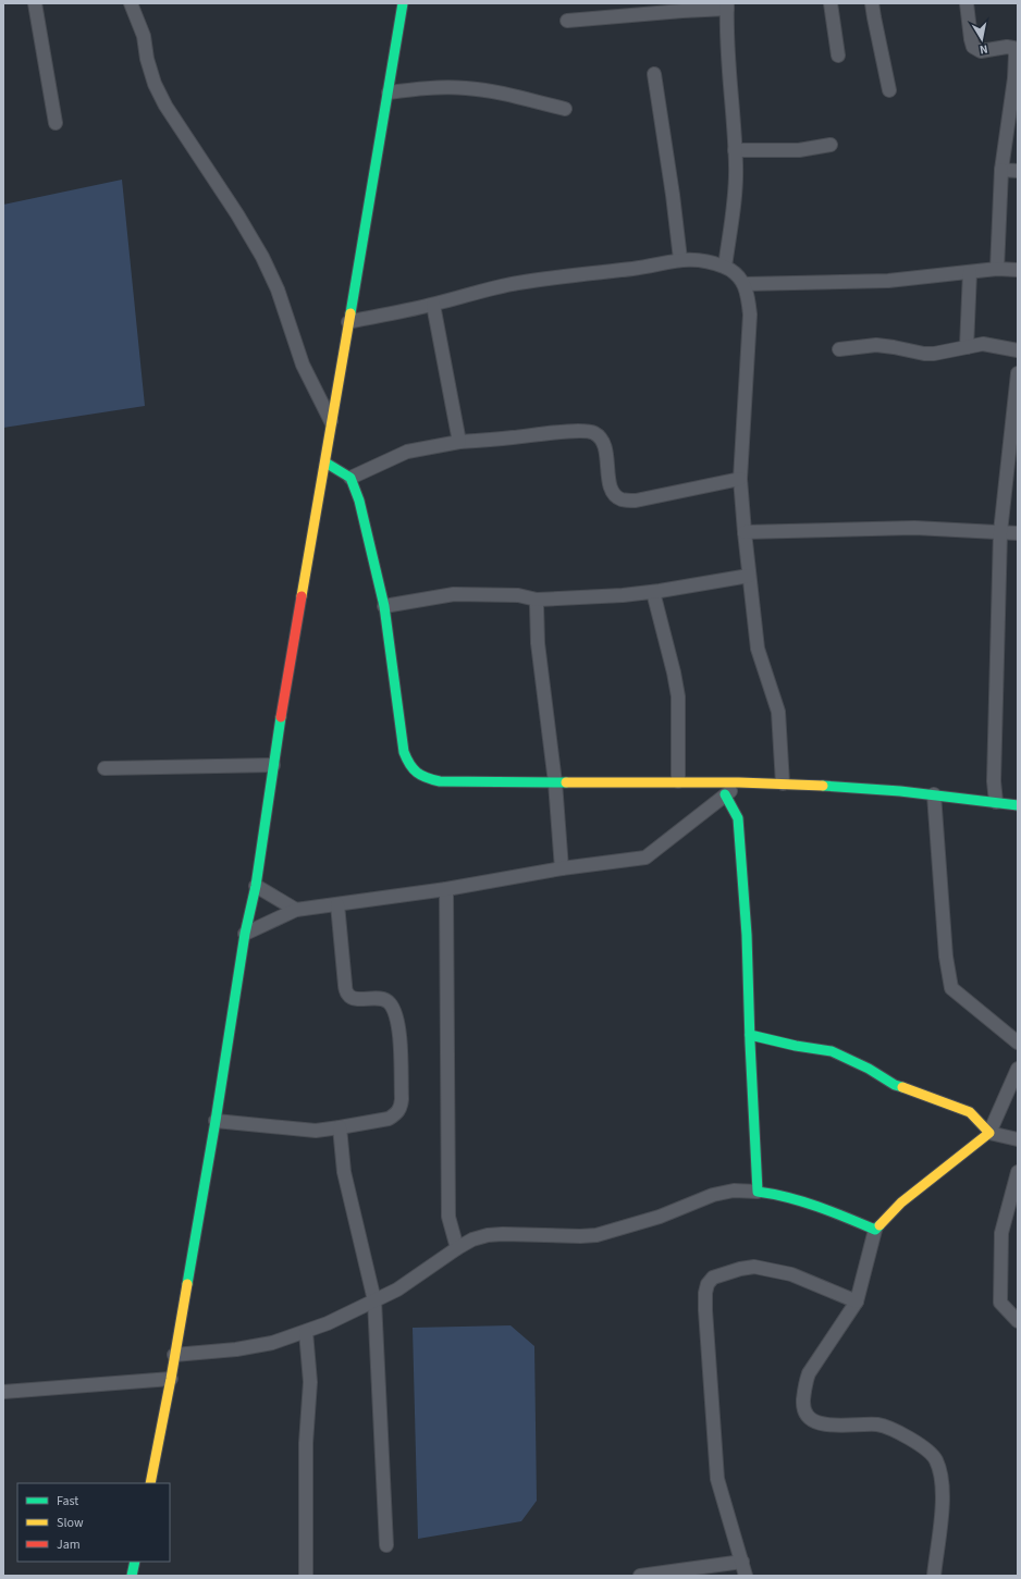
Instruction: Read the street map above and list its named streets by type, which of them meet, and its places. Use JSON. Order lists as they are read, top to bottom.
{
  "legend": ["Fast", "Slow", "Jam"],
  "north": "bottom"
}
